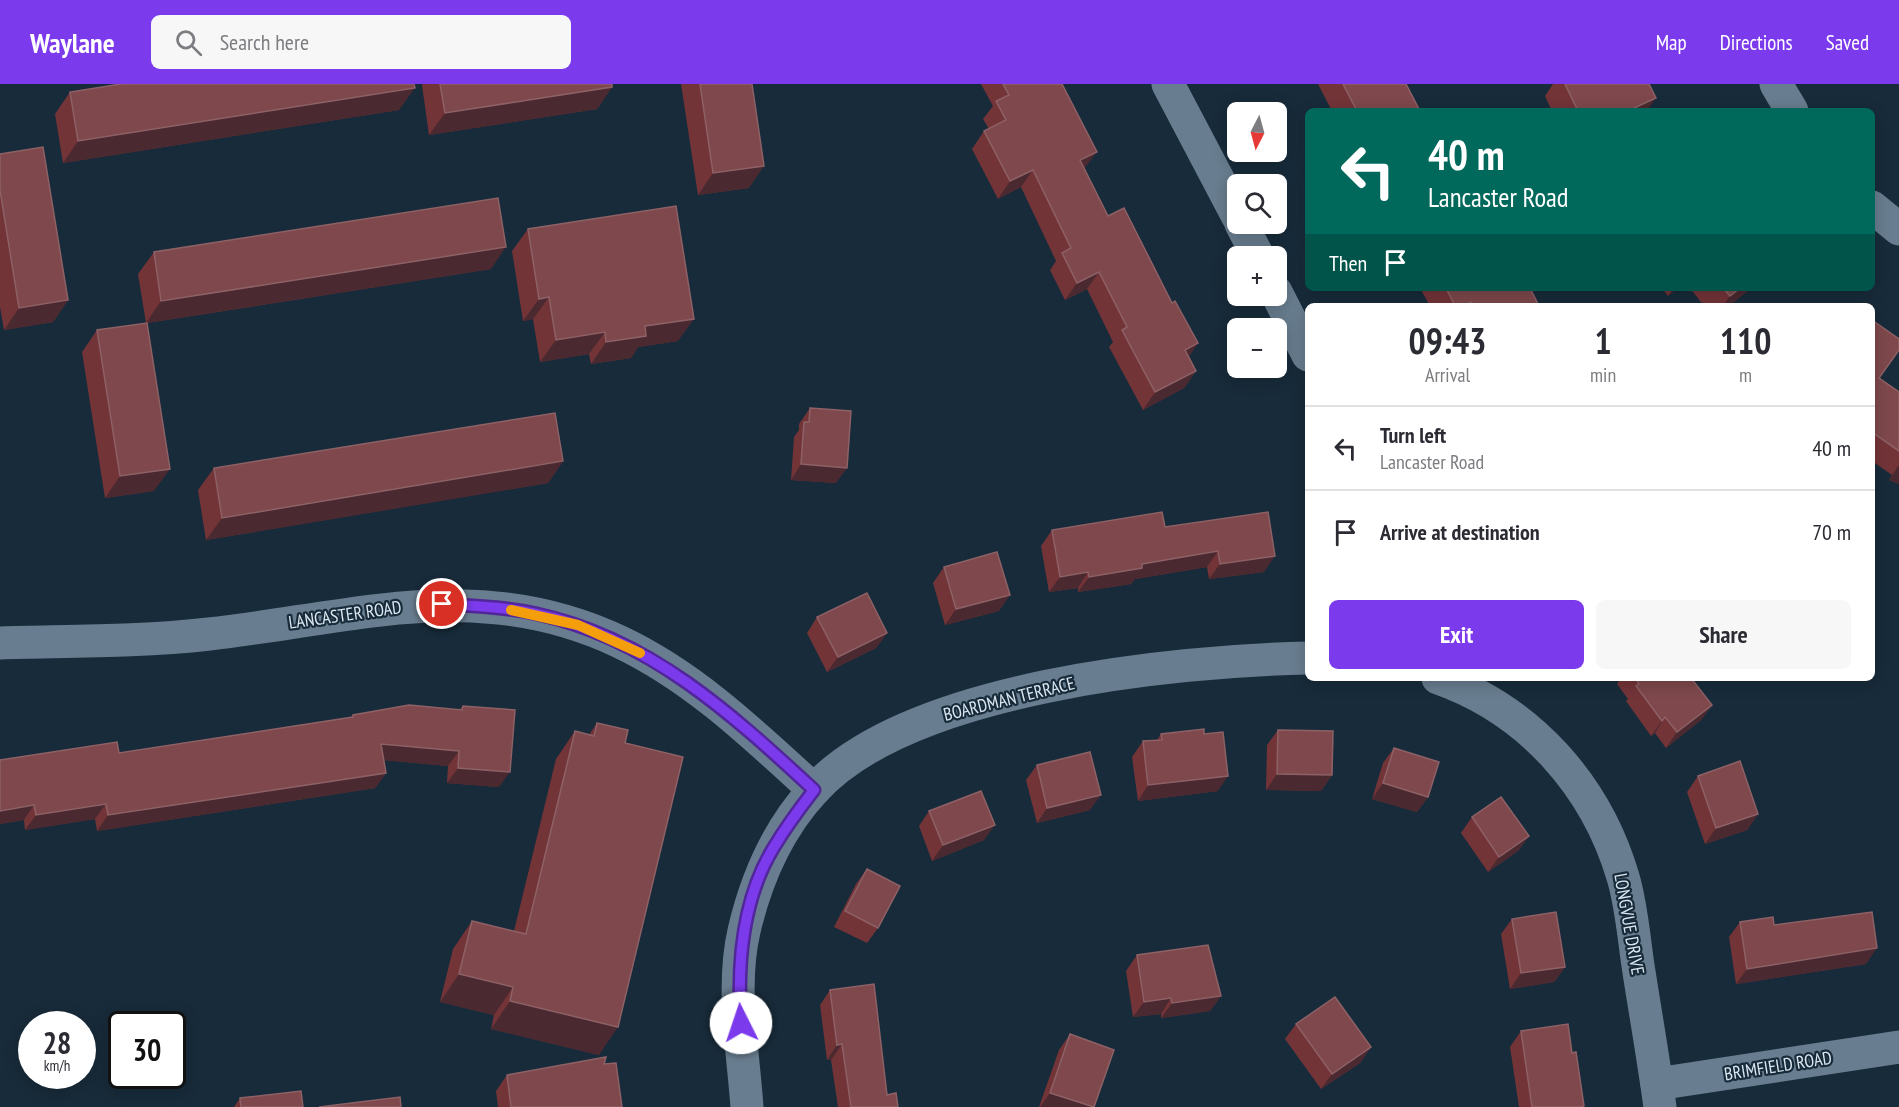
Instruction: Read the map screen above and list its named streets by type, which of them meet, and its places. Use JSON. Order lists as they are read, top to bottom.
{
  "streets": {
    "street": [
      "LANCASTER ROAD",
      "BOARDMAN TERRACE",
      "LONGVUE DRIVE",
      "BRIMFIELD ROAD"
    ]
  },
  "crossings": [
    ["LANCASTER ROAD", "BOARDMAN TERRACE"],
    ["LONGVUE DRIVE", "BRIMFIELD ROAD"]
  ],
  "north": "bottom",
  "page": {
    "header": "Waylane",
    "search": "Search here",
    "nav": ["Map", "Directions", "Saved"],
    "map_buttons": ["+", "−"],
    "turn": ["40 m", "Lancaster Road"],
    "then": "Then",
    "eta": [
      "09:43",
      "Arrival",
      "1",
      "min",
      "110",
      "m"
    ],
    "list": [
      {
        "name": "Turn left",
        "note": "Lancaster Road",
        "value": "40 m"
      },
      {
        "name": "Arrive at destination",
        "value": "70 m"
      }
    ],
    "buttons": ["Exit", "Share"],
    "speed": "28 km/h",
    "limit": "30"
  }
}
